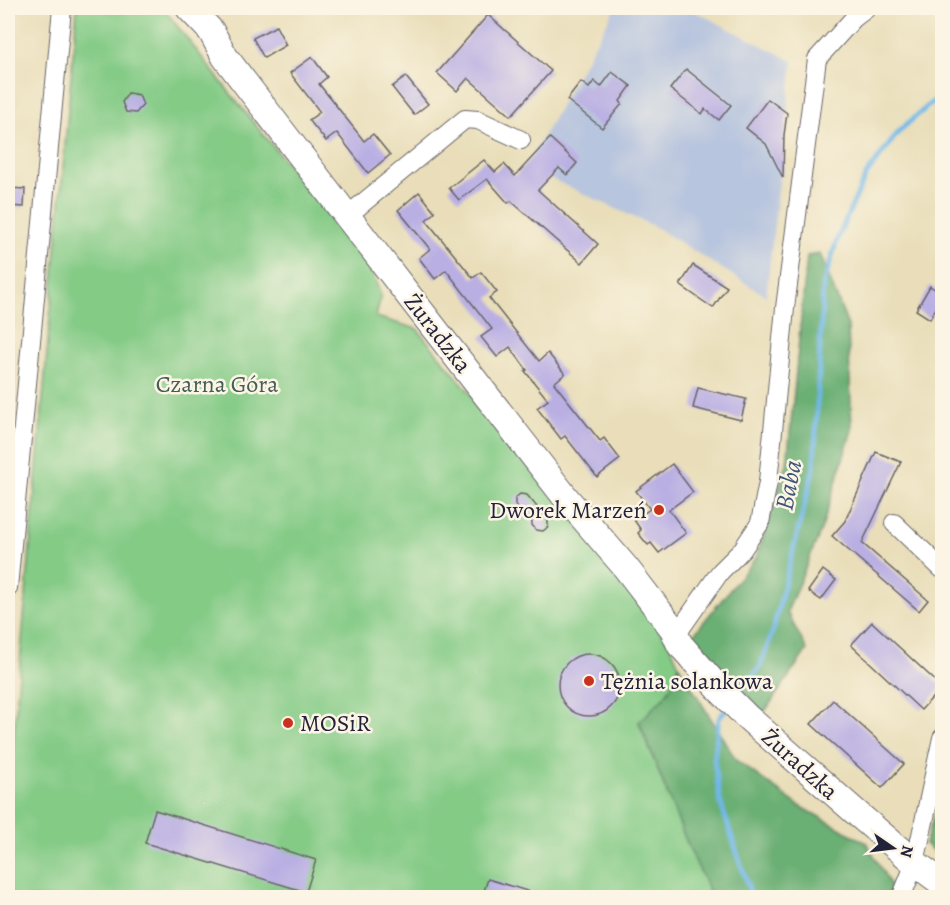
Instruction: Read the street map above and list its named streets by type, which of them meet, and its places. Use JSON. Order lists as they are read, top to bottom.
{
  "streets": {
    "street": ["Żuradzka"]
  },
  "water": ["Baba"],
  "parks": ["Czarna Góra"],
  "places": ["Dworek Marzeń", "Tężnia solankowa", "MOSiR"],
  "north": "right"
}
